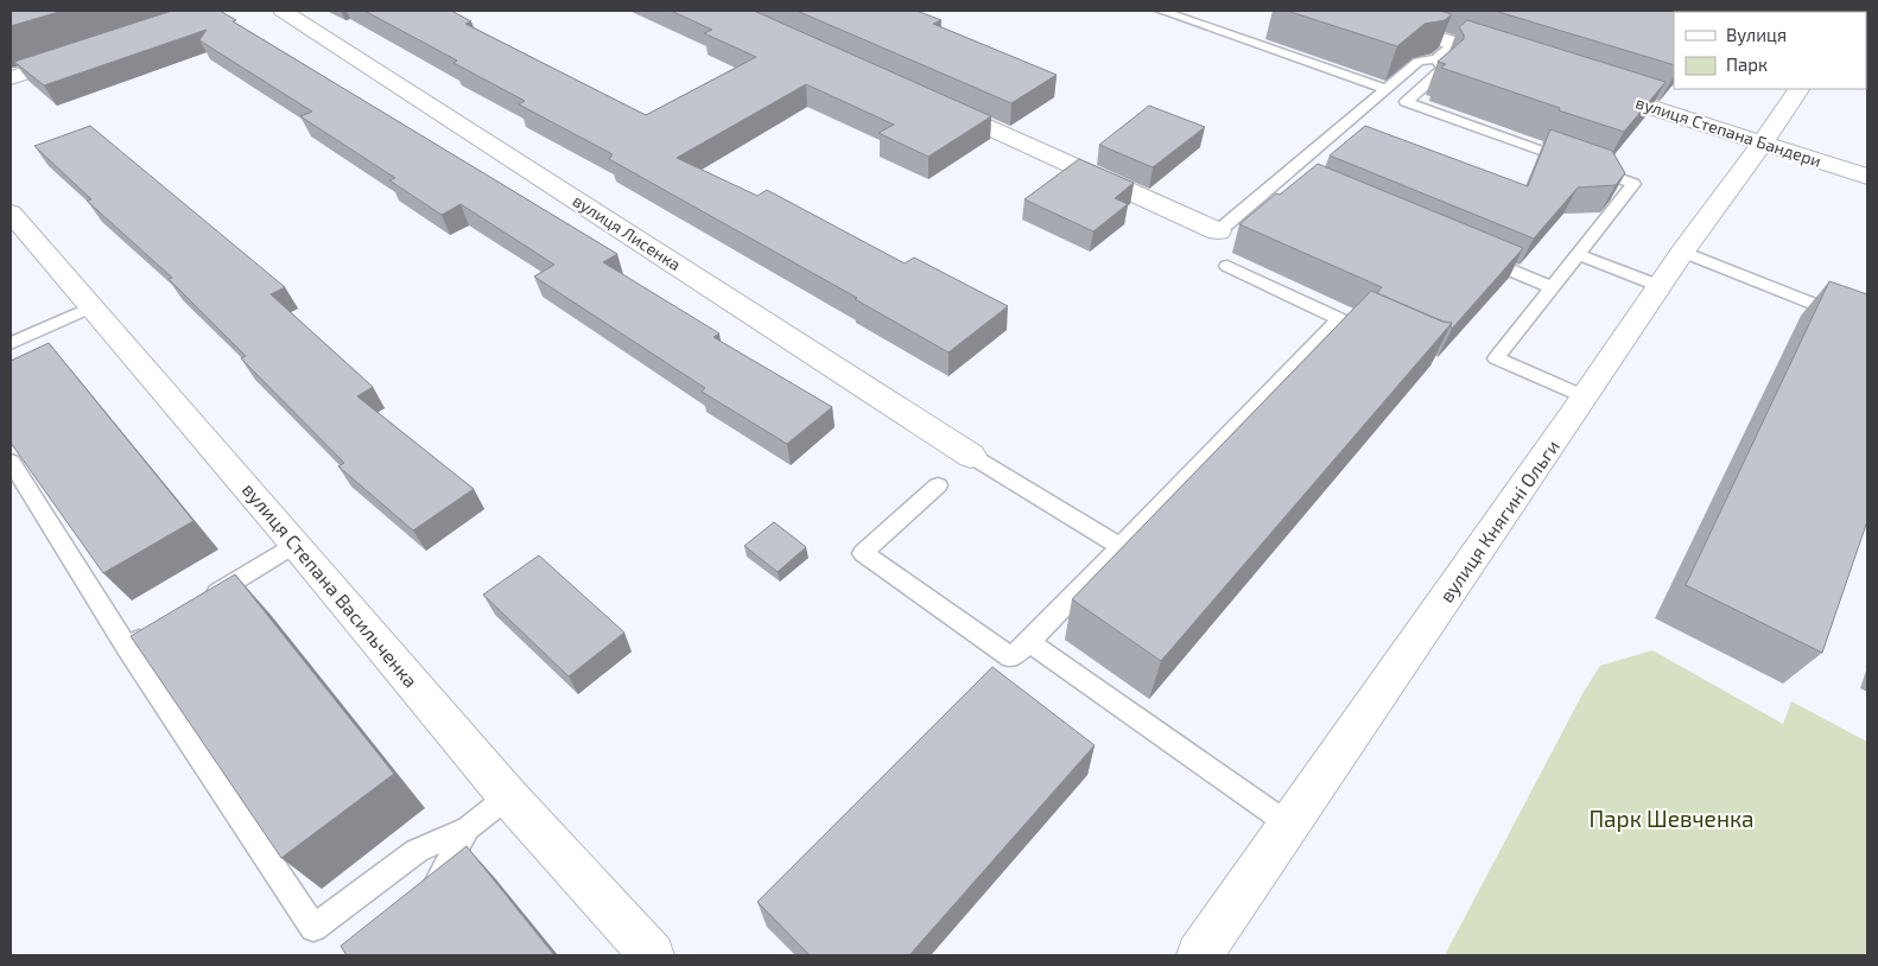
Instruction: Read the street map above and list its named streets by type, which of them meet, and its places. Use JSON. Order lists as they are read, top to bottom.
{
  "streets": {
    "street": [
      "вулиця Степана Бандери",
      "вулиця Лисенка",
      "вулиця Княгині Ольги",
      "вулиця Степана Васильченка"
    ]
  },
  "crossings": [
    ["вулиця Степана Бандери", "вулиця Княгині Ольги"]
  ],
  "parks": ["Парк Шевченка"],
  "legend": ["Вулиця", "Парк"]
}
